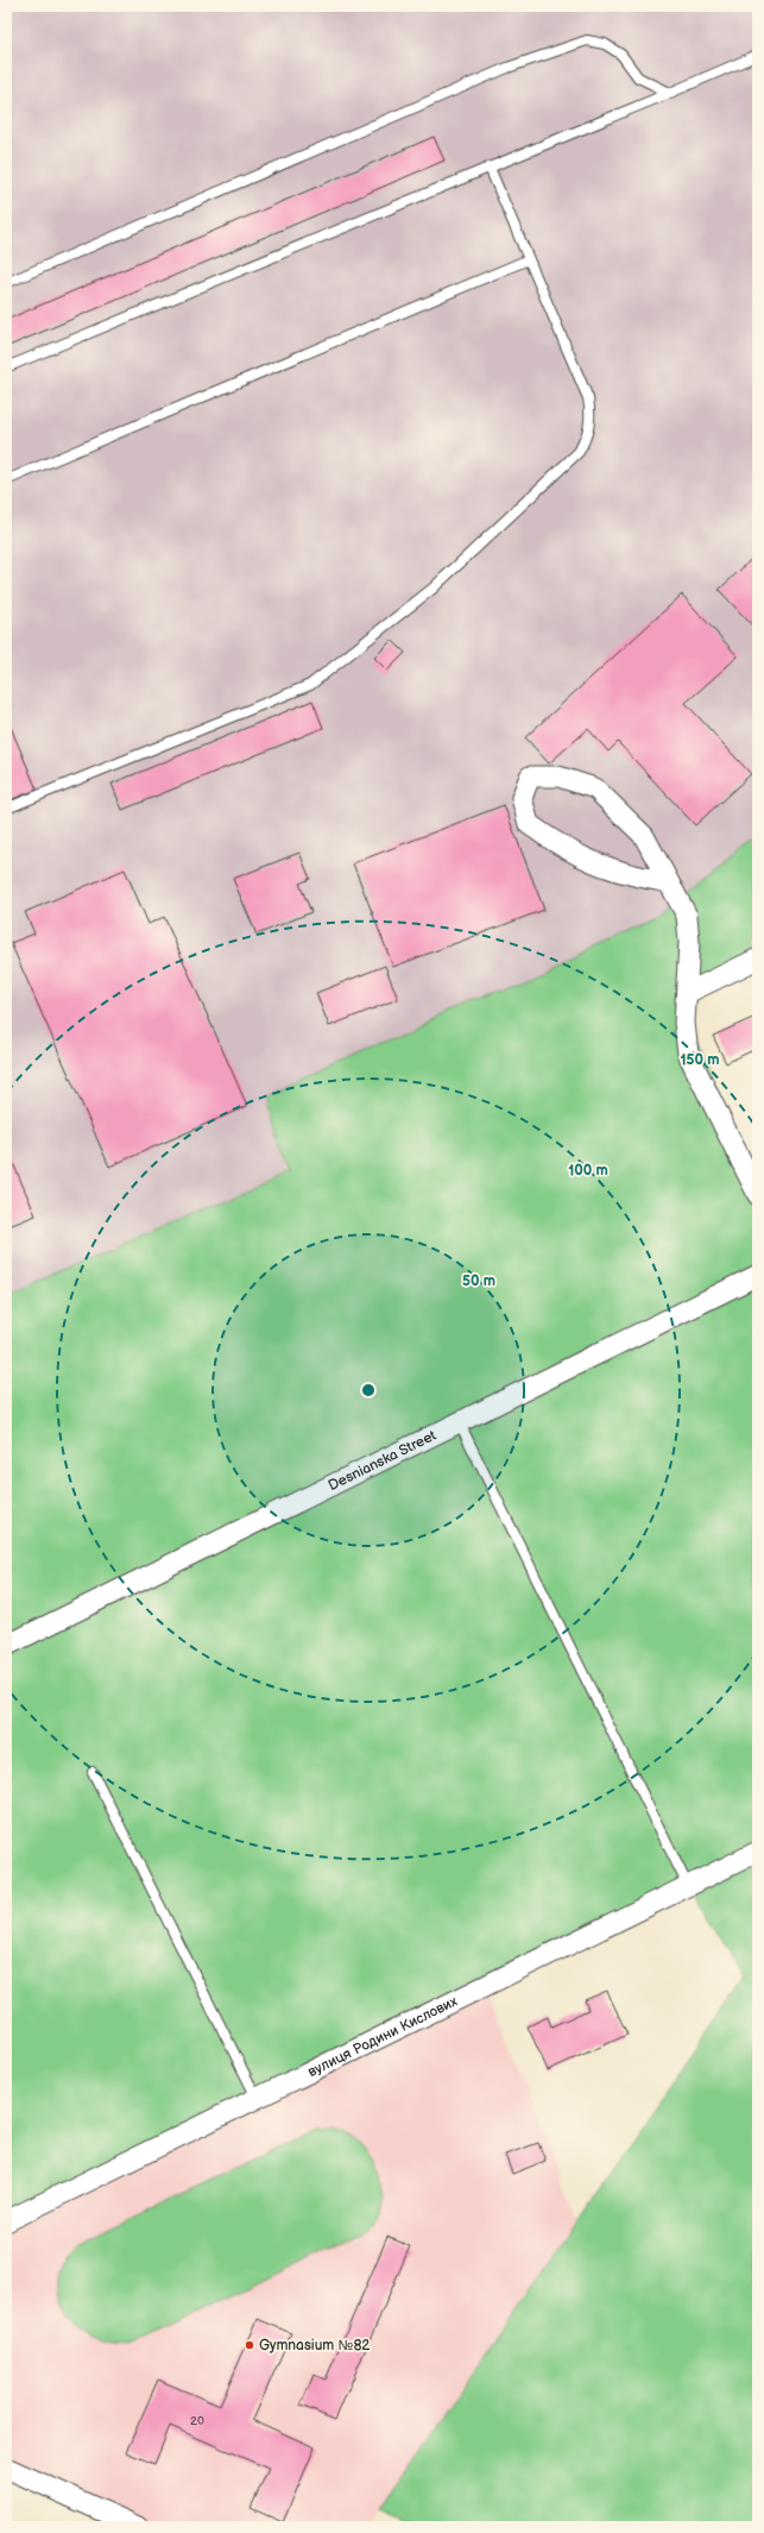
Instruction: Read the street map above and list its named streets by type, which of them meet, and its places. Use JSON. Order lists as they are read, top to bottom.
{
  "streets": {
    "street": ["Desnianska Street", "вулиця Родини Кислових"]
  },
  "places": ["Gymnasium №82"],
  "house_numbers": ["20"],
  "rings": ["150 m", "100 m", "50 m"]
}
